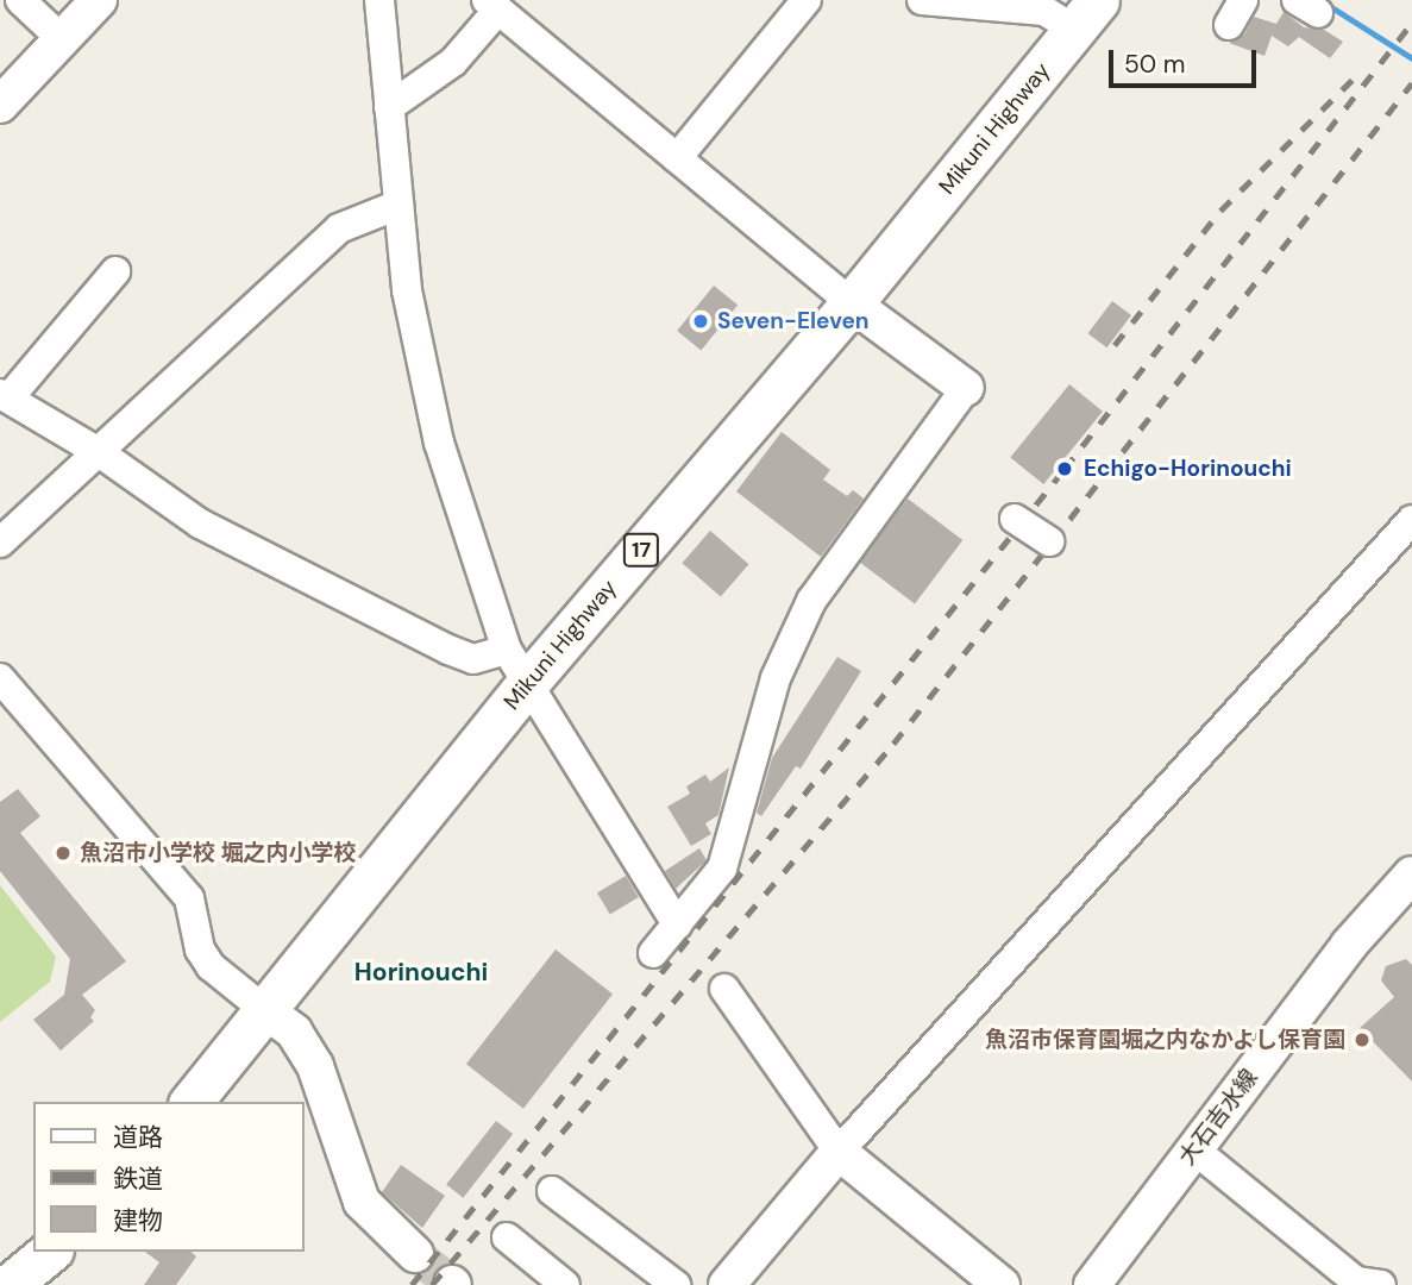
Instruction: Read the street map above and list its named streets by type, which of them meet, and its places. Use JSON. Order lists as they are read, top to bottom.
{
  "streets": {
    "highway": ["Mikuni Highway", "17"],
    "main road": ["大石吉水線"]
  },
  "districts": ["Horinouchi"],
  "places": [
    "Seven-Eleven",
    "Echigo-Horinouchi",
    "魚沼市小学校 堀之内小学校",
    "魚沼市保育園堀之内なかよし保育園"
  ],
  "legend": ["道路", "鉄道", "建物"],
  "scale_bar": "50 m"
}
